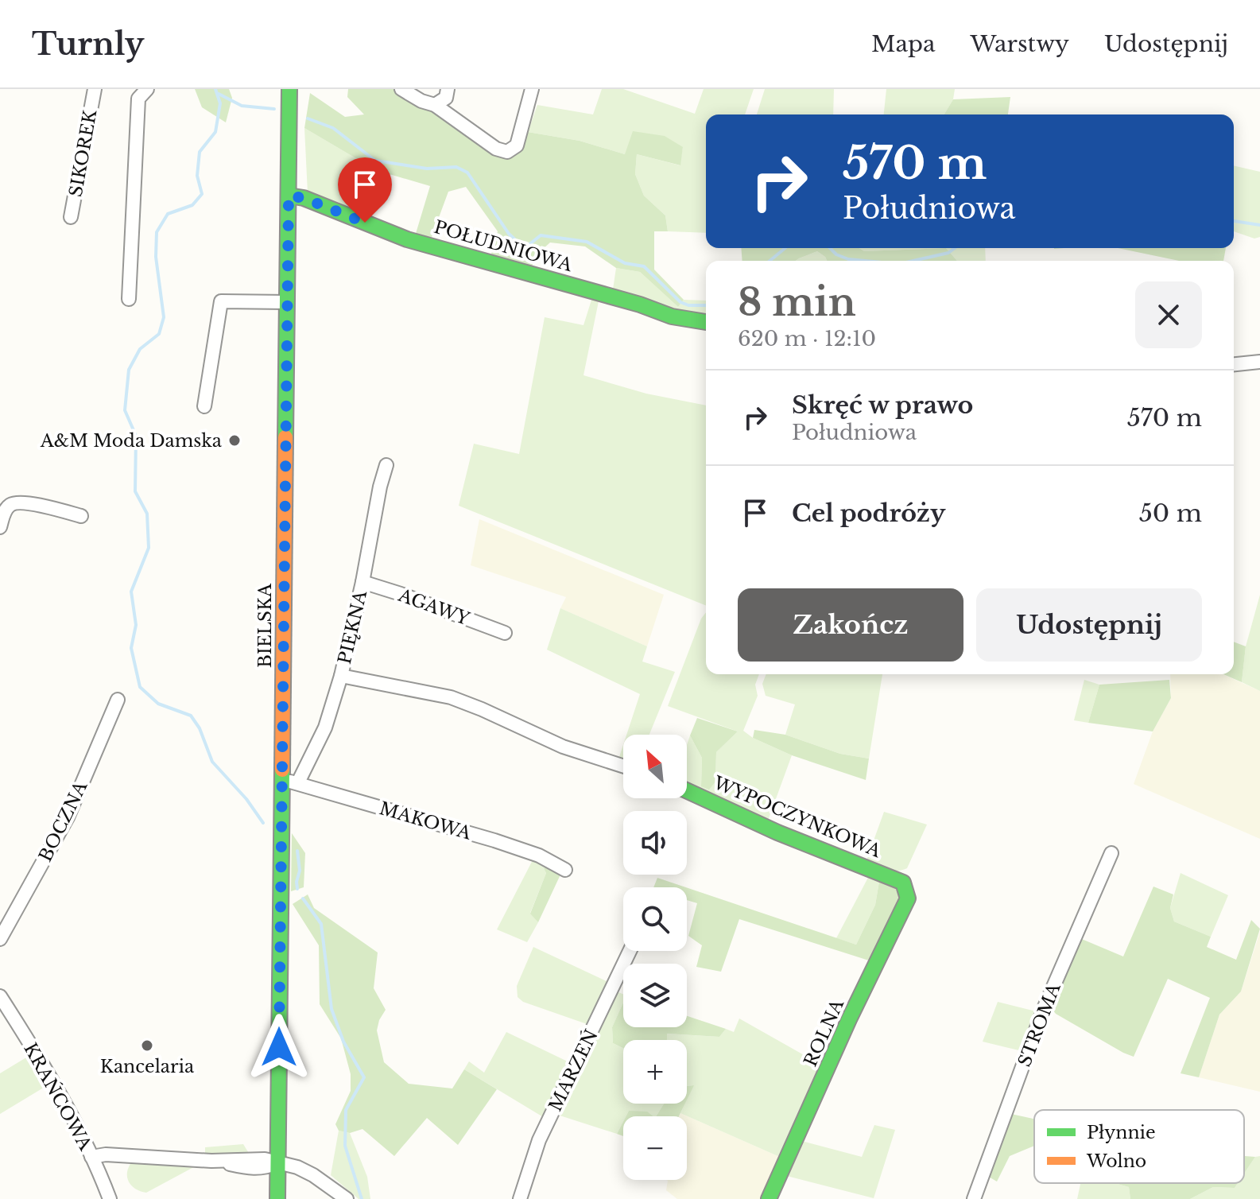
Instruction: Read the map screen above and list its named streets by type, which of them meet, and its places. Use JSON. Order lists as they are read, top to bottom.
{
  "streets": {
    "main road": [
      "POŁUDNIOWA",
      "BIELSKA",
      "WYPOCZYNKOWA",
      "ROLNA"
    ],
    "street": [
      "SIKOREK",
      "AGAWY",
      "PIĘKNA",
      "MAKOWA",
      "BOCZNA",
      "STROMA",
      "MARZEŃ",
      "KRAŃCOWA"
    ]
  },
  "crossings": [
    ["POŁUDNIOWA", "BIELSKA"],
    ["AGAWY", "PIĘKNA"],
    ["BIELSKA", "MAKOWA"],
    ["PIĘKNA", "MAKOWA"],
    ["WYPOCZYNKOWA", "ROLNA"]
  ],
  "places": ["A&M Moda Damska", "Kancelaria"],
  "legend": ["Płynnie", "Wolno"],
  "north": "top left",
  "page": {
    "header": "Turnly",
    "nav": ["Mapa", "Warstwy", "Udostępnij"],
    "turn": ["570 m", "Południowa"],
    "heading": ["8 min", "620 m · 12:10"],
    "list": [
      {
        "name": "Skręć w prawo",
        "note": "Południowa",
        "value": "570 m"
      },
      {
        "name": "Cel podróży",
        "value": "50 m"
      }
    ],
    "buttons": ["Zakończ", "Udostępnij"],
    "map_buttons": ["+", "−"]
  }
}
